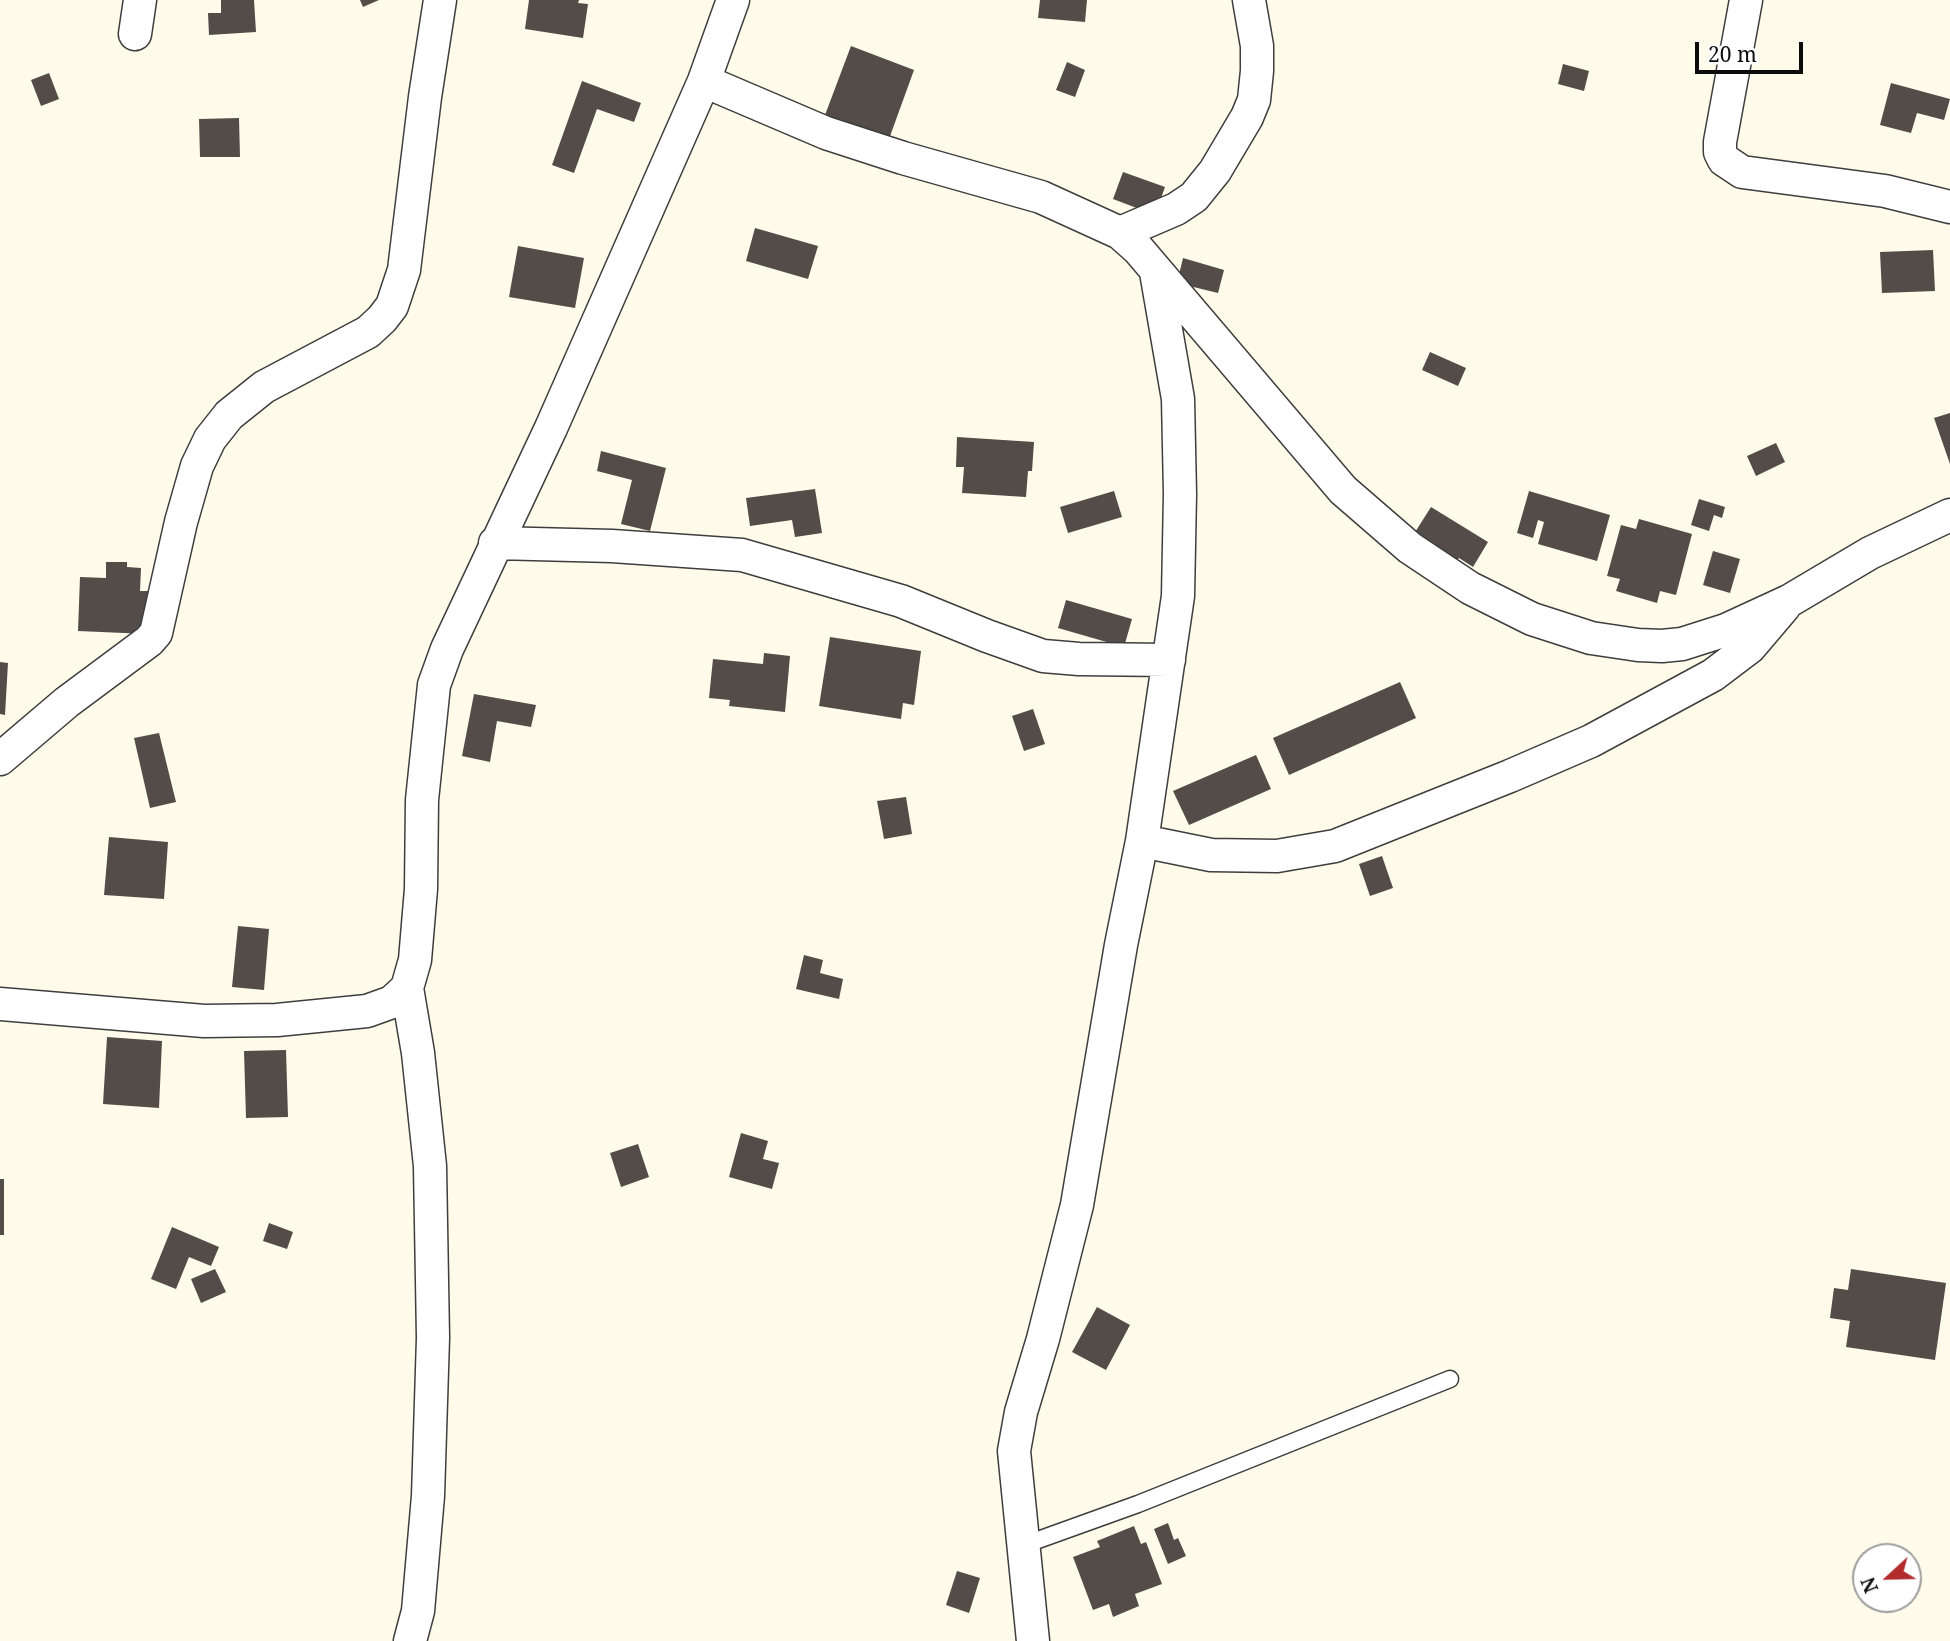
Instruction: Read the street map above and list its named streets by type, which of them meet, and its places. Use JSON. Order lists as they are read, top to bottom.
{
  "scale_bar": "20 m",
  "north": "left"
}
